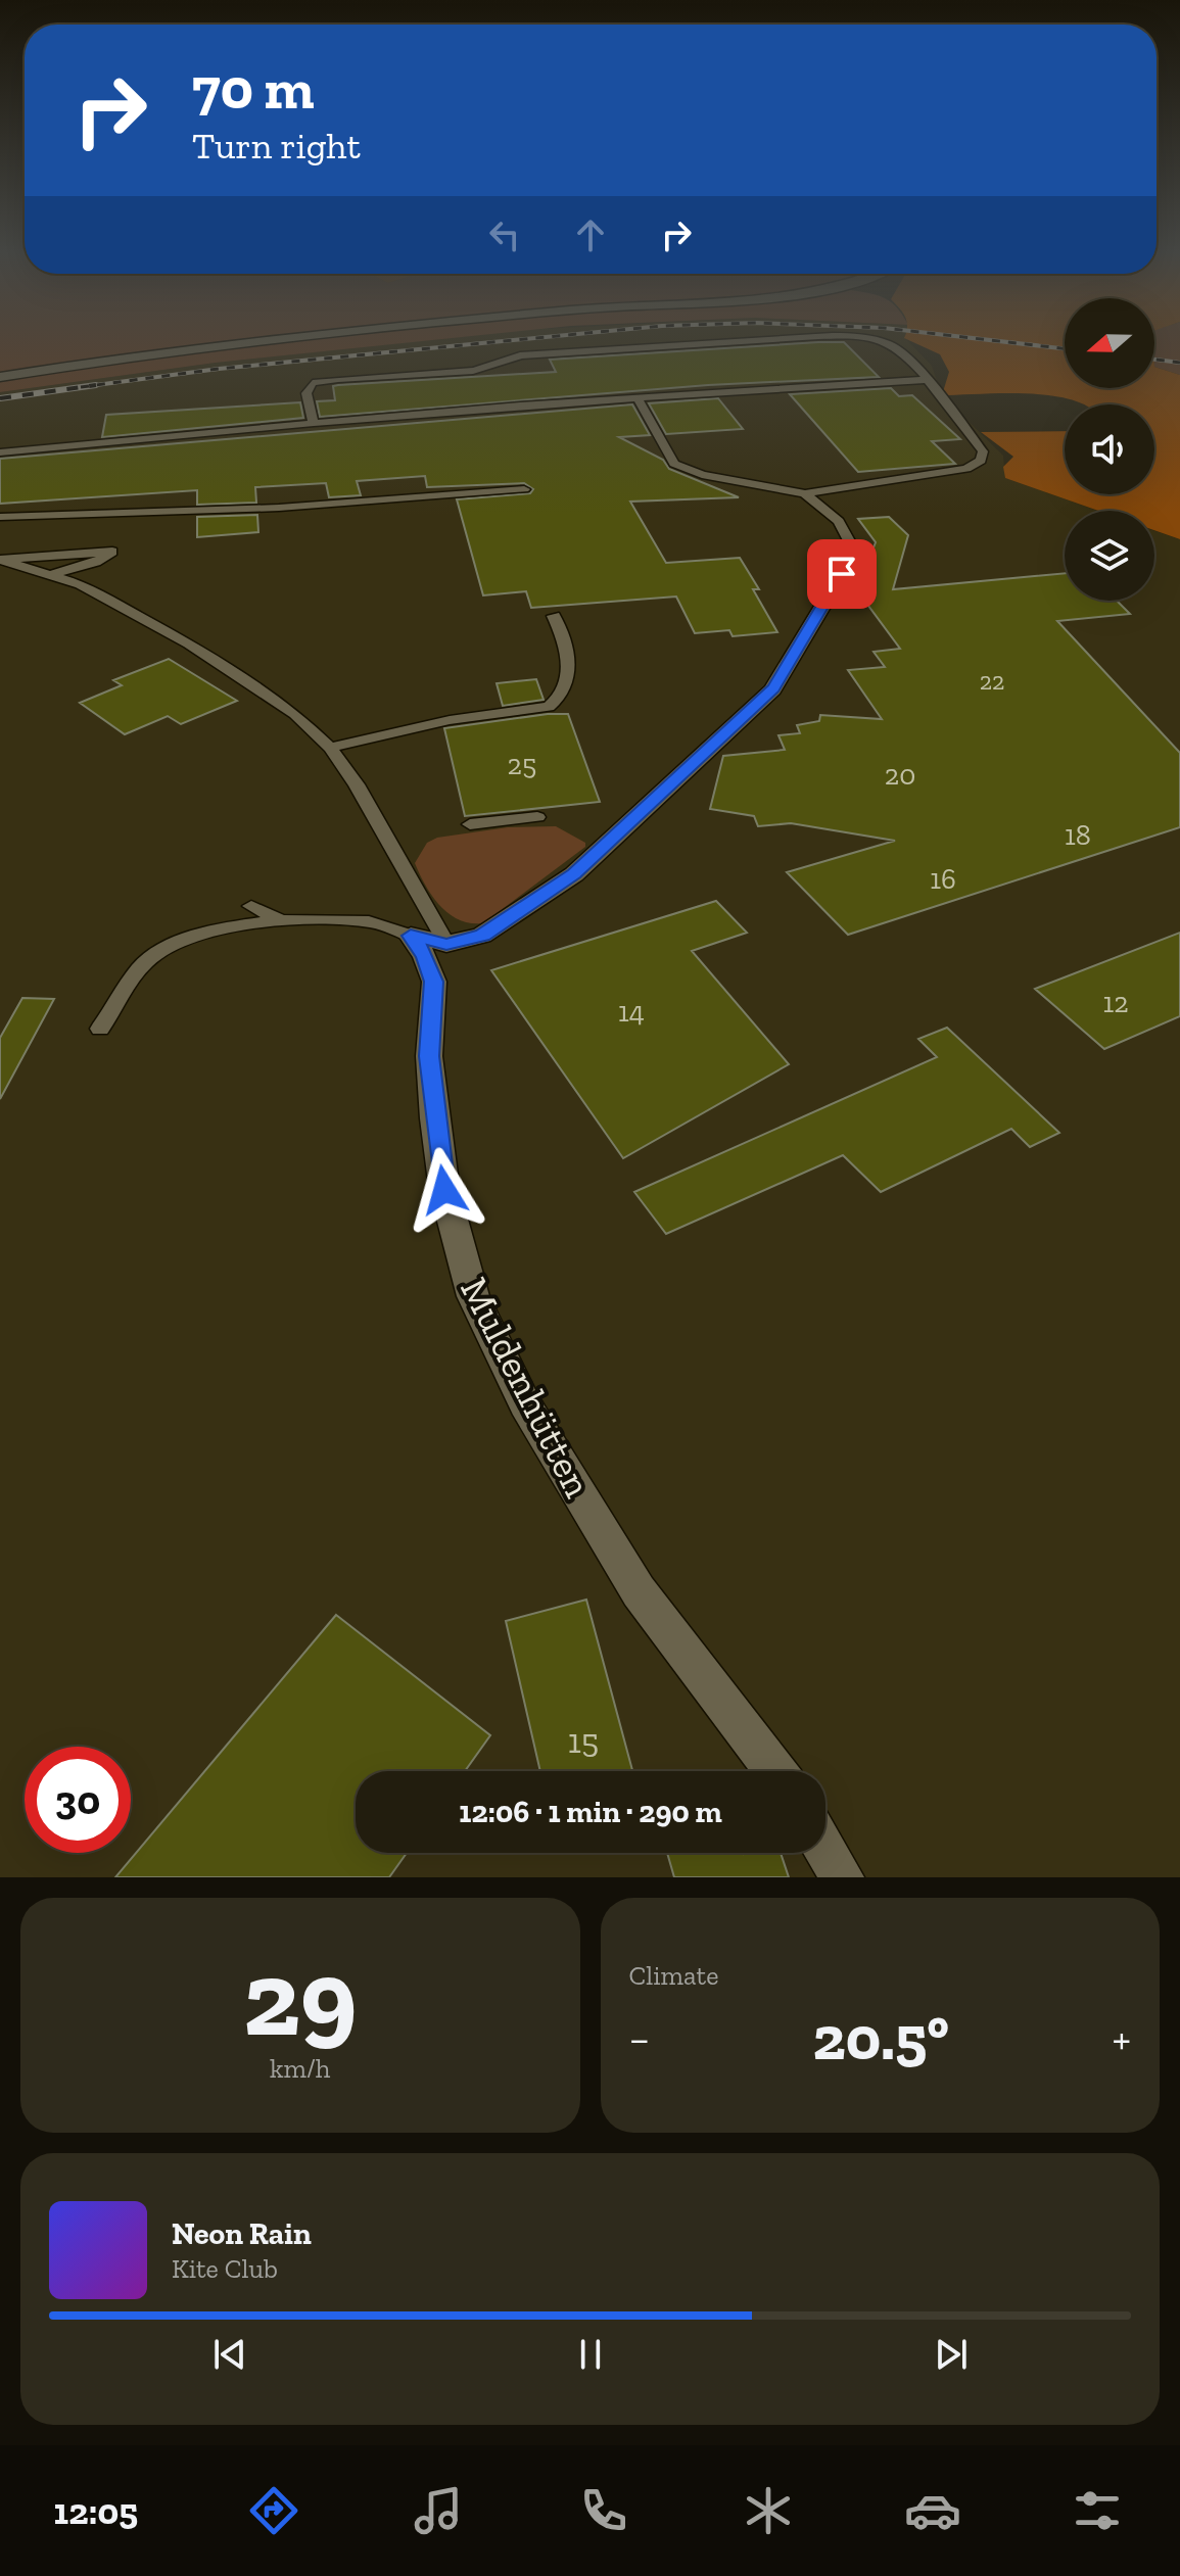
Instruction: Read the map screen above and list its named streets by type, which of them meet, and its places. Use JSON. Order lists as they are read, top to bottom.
{
  "streets": {
    "street": ["Muldenhütten"]
  },
  "house_numbers": [
    "22",
    "25",
    "20",
    "18",
    "16",
    "12",
    "14",
    "15"
  ],
  "north": "left",
  "page": {
    "turn": ["70 m", "Turn right"],
    "limit": "30",
    "trip": "12:06 · 1 min · 290 m",
    "tile": [
      ["29", "km/h"],
      "Climate"
    ],
    "heat": ["−", "20.5°", "+"],
    "song": ["Neon Rain", "Kite Club"],
    "tabs": "12:05"
  }
}
